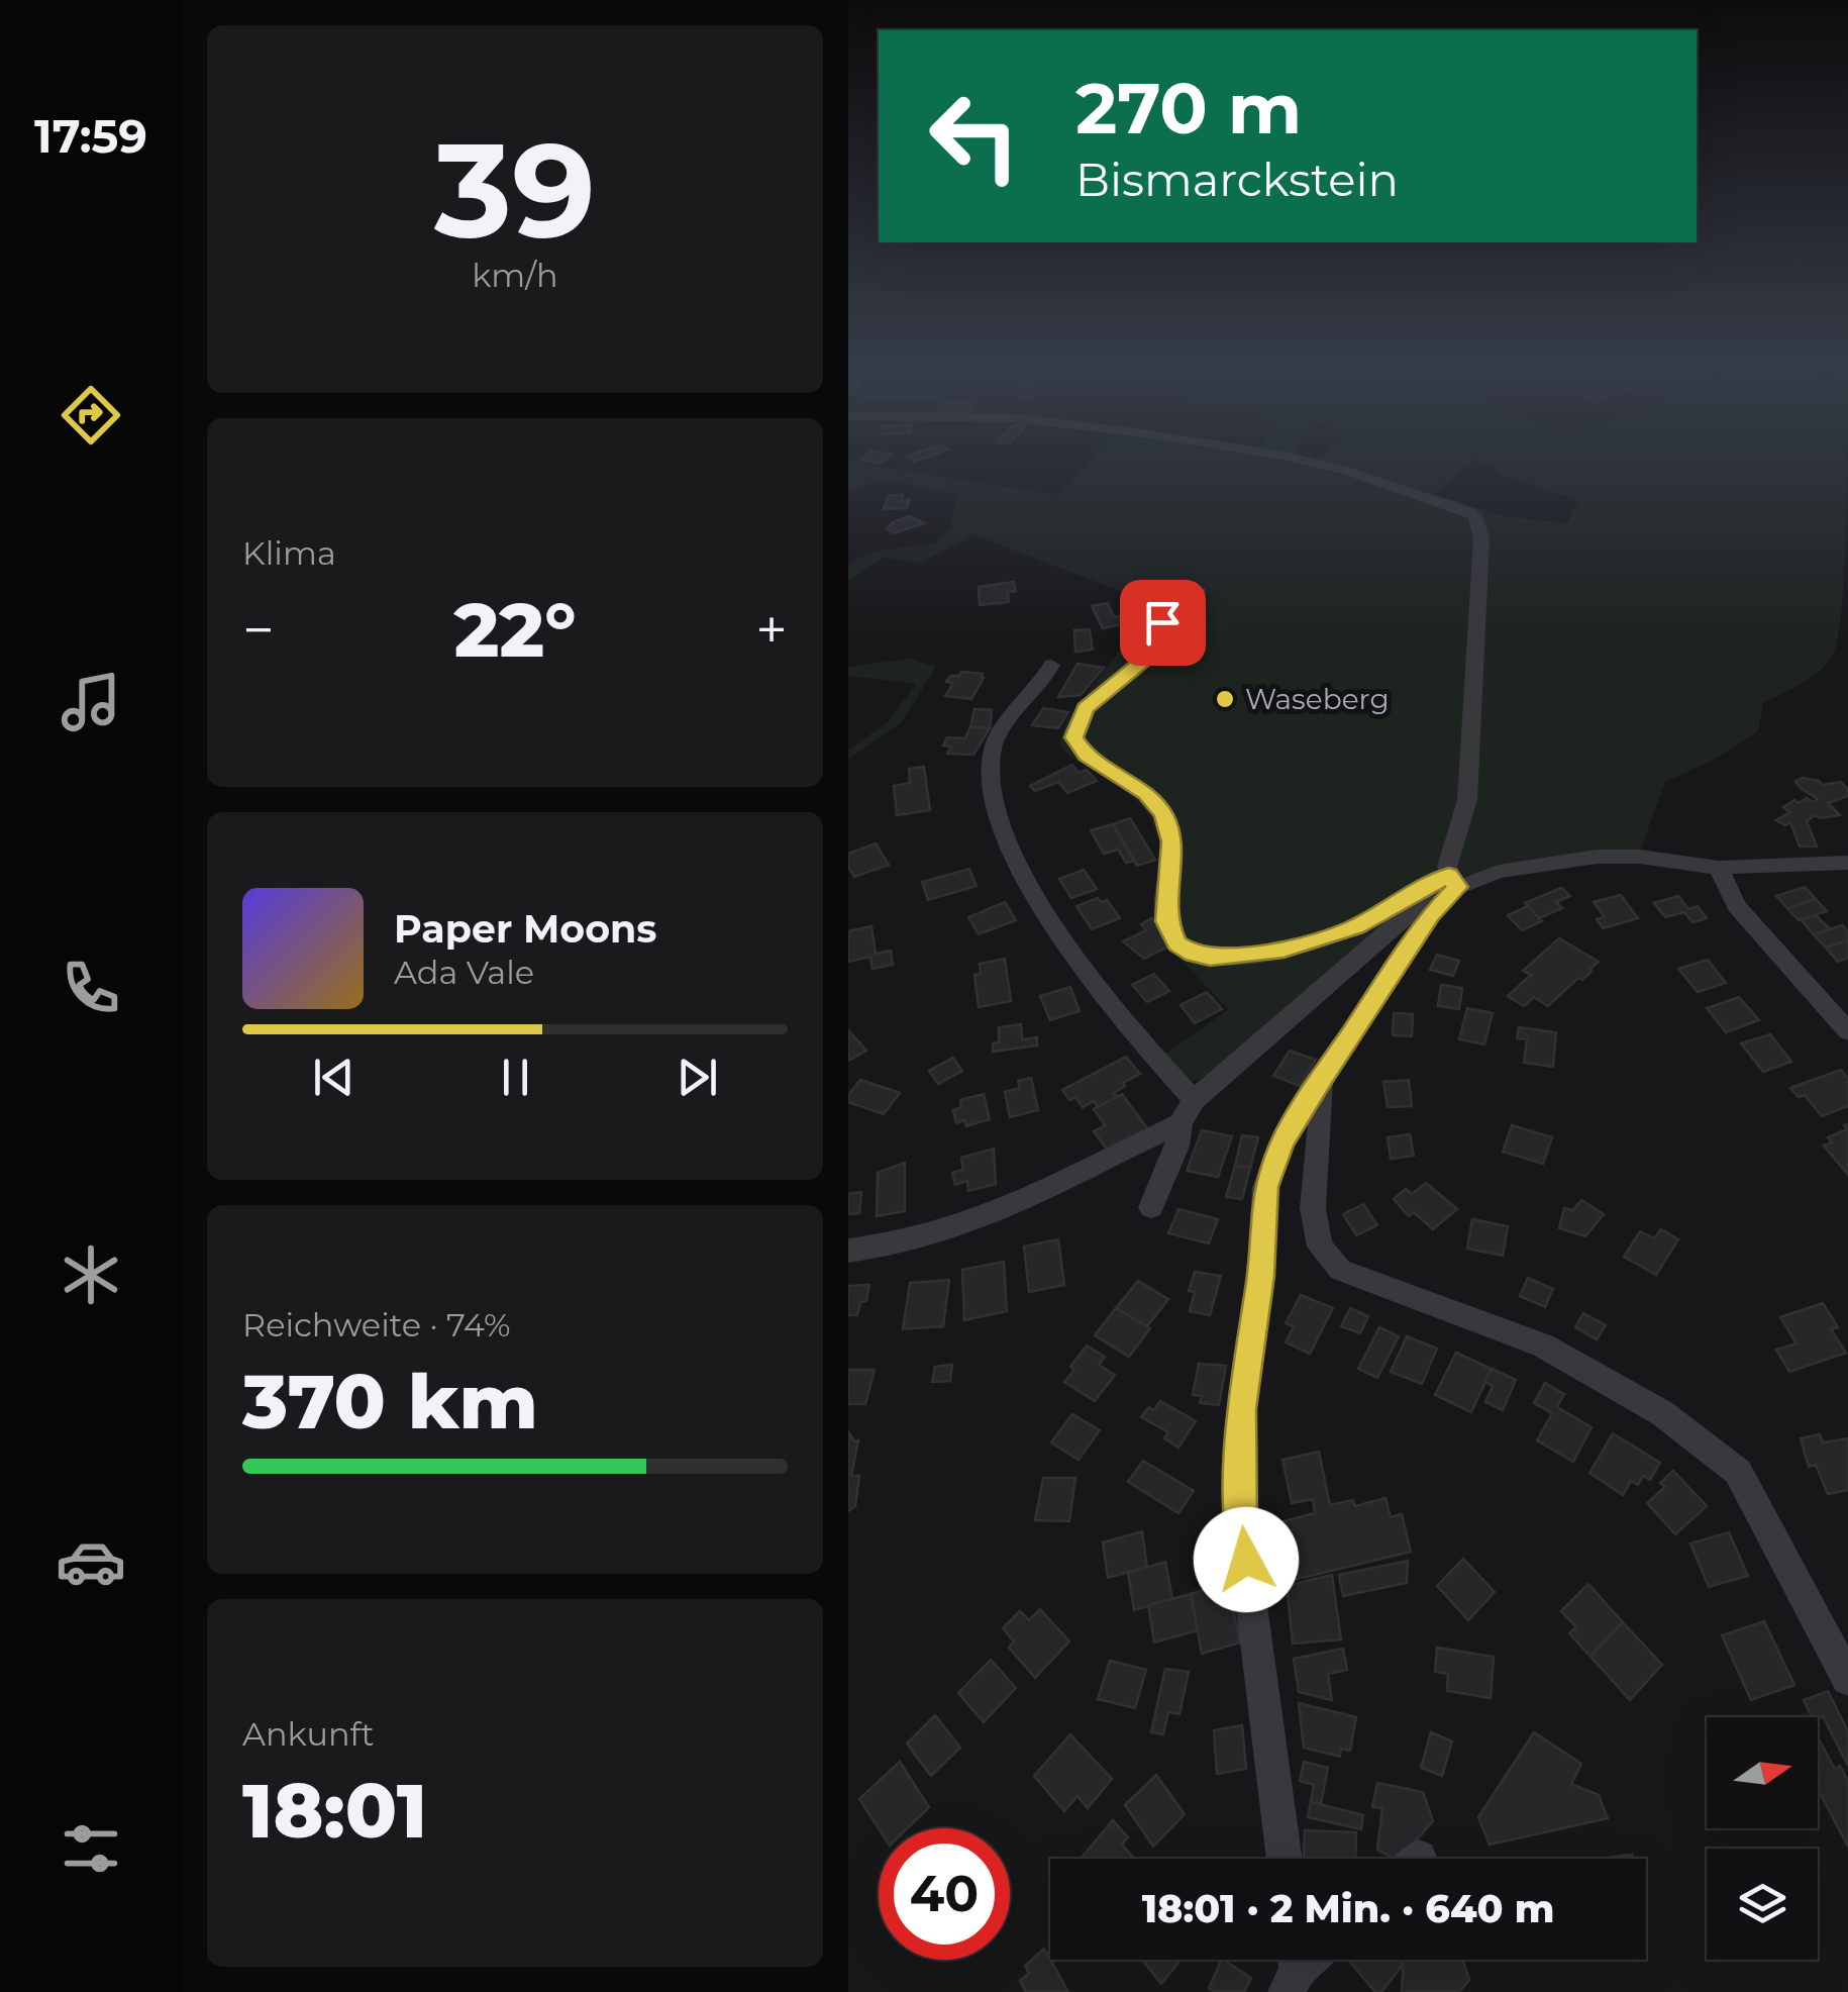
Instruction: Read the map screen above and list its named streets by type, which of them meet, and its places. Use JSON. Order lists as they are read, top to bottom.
{
  "places": ["Waseberg"],
  "north": "right",
  "page": {
    "tabs": "17:59",
    "tile": [
      ["39", "km/h"],
      "Klima",
      ["Reichweite · 74%", "370 km"],
      ["Ankunft", "18:01"]
    ],
    "turn": ["270 m", "Bismarckstein"],
    "heat": ["−", "22°", "+"],
    "song": ["Paper Moons", "Ada Vale"],
    "limit": "40",
    "trip": "18:01 · 2 Min. · 640 m"
  }
}
